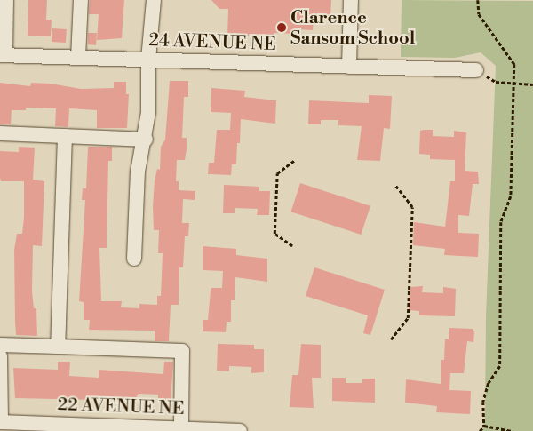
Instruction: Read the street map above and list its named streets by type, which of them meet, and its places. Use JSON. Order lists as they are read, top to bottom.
{
  "streets": {
    "street": ["24 AVENUE NE", "22 AVENUE NE"]
  },
  "places": ["Clarence Sansom School"]
}
